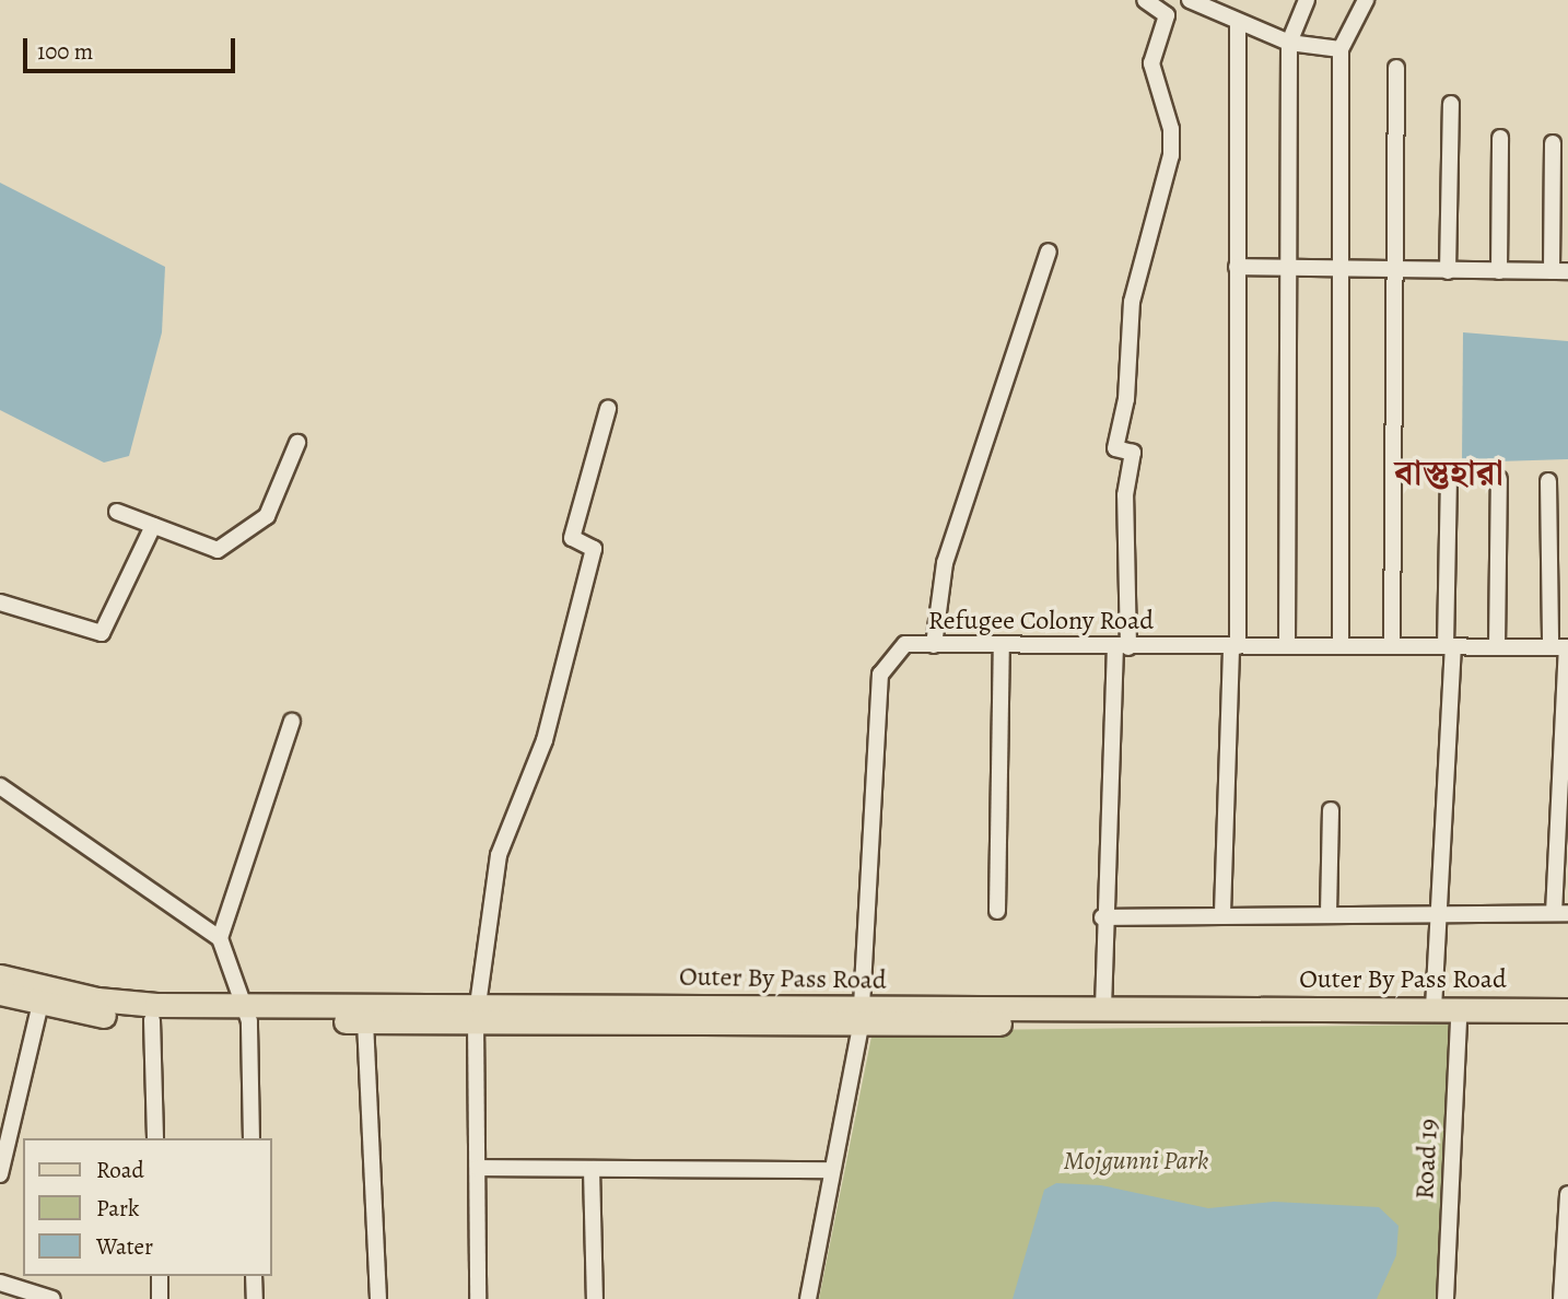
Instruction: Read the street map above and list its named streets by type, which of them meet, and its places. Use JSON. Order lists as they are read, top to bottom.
{
  "streets": {
    "main road": ["Outer By Pass Road"],
    "street": ["Refugee Colony Road", "Road 19"]
  },
  "crossings": [
    ["Refugee Colony Road", "Outer By Pass Road"],
    ["Outer By Pass Road", "Road 19"]
  ],
  "districts": ["বাস্তুহারা"],
  "parks": ["Mojgunni Park"],
  "legend": ["Road", "Park", "Water"],
  "scale_bar": "100 m"
}
